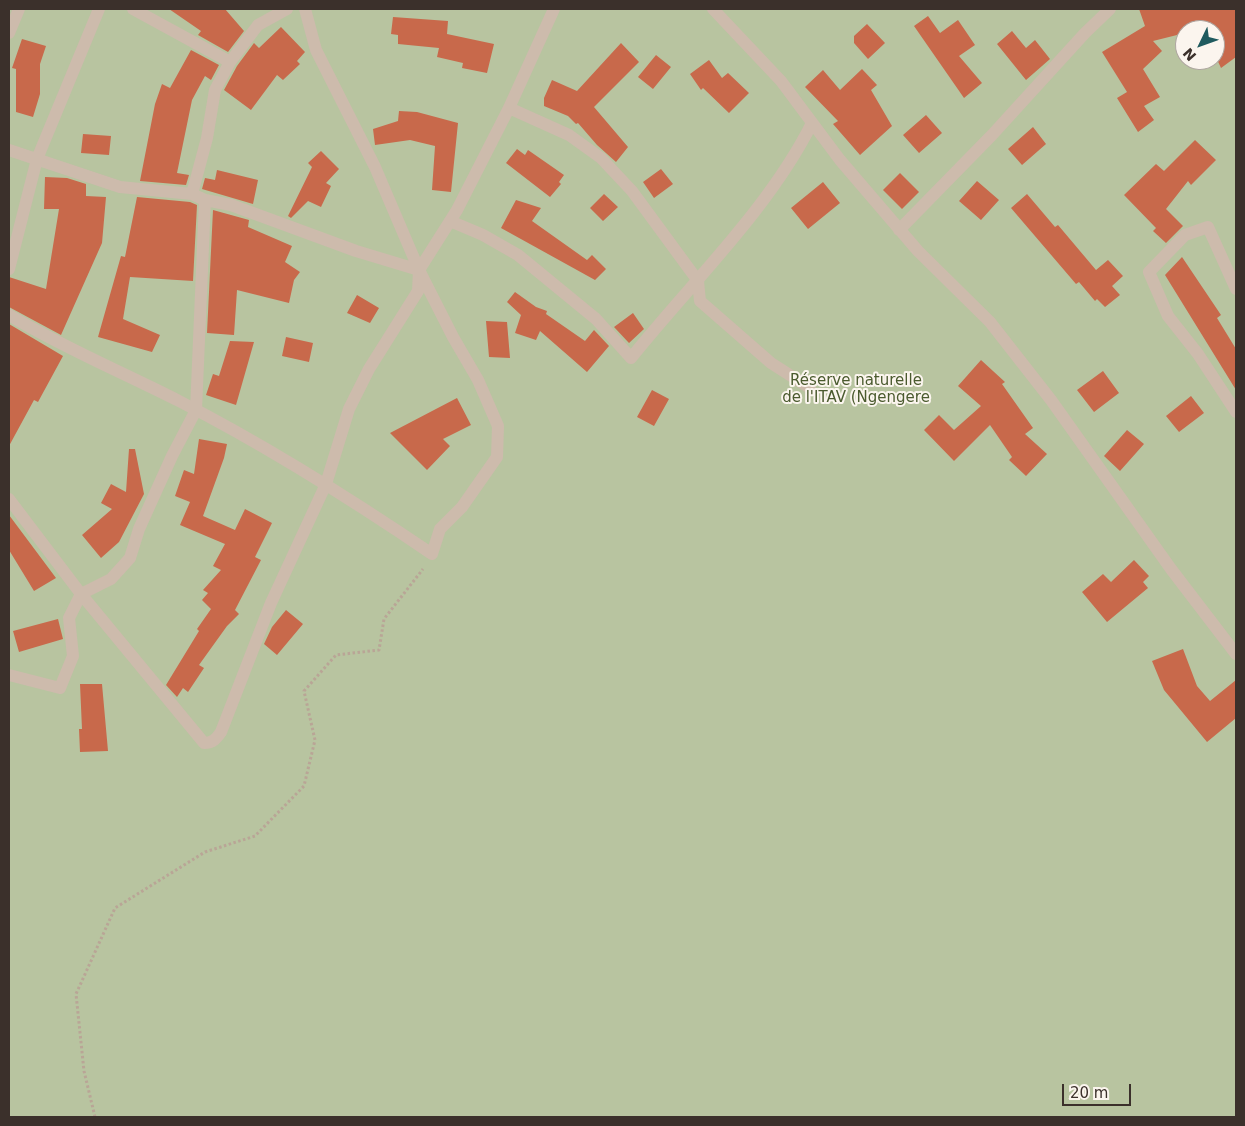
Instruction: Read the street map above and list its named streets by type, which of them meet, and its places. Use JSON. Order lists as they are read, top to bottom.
{
  "parks": ["Réserve naturelle de l'ITAV (Ngengere"],
  "scale_bar": "20 m",
  "north": "bottom left"
}
